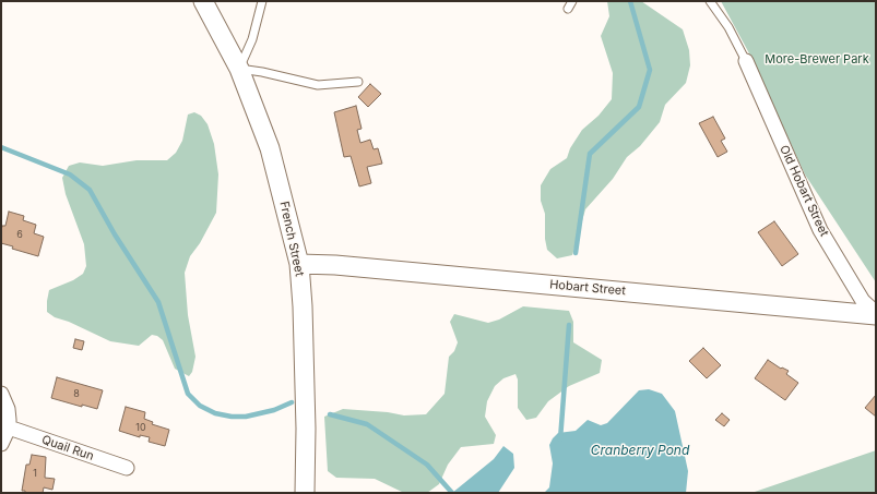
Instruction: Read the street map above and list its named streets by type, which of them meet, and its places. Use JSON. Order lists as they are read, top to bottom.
{
  "streets": {
    "street": [
      "Old Hobart Street",
      "French Street",
      "Hobart Street",
      "Quail Run"
    ]
  },
  "crossings": [
    ["Old Hobart Street", "Hobart Street"],
    ["French Street", "Hobart Street"]
  ],
  "water": ["Cranberry Pond"],
  "parks": ["More-Brewer Park"],
  "house_numbers": [
    "6",
    "8",
    "10",
    "1"
  ]
}
